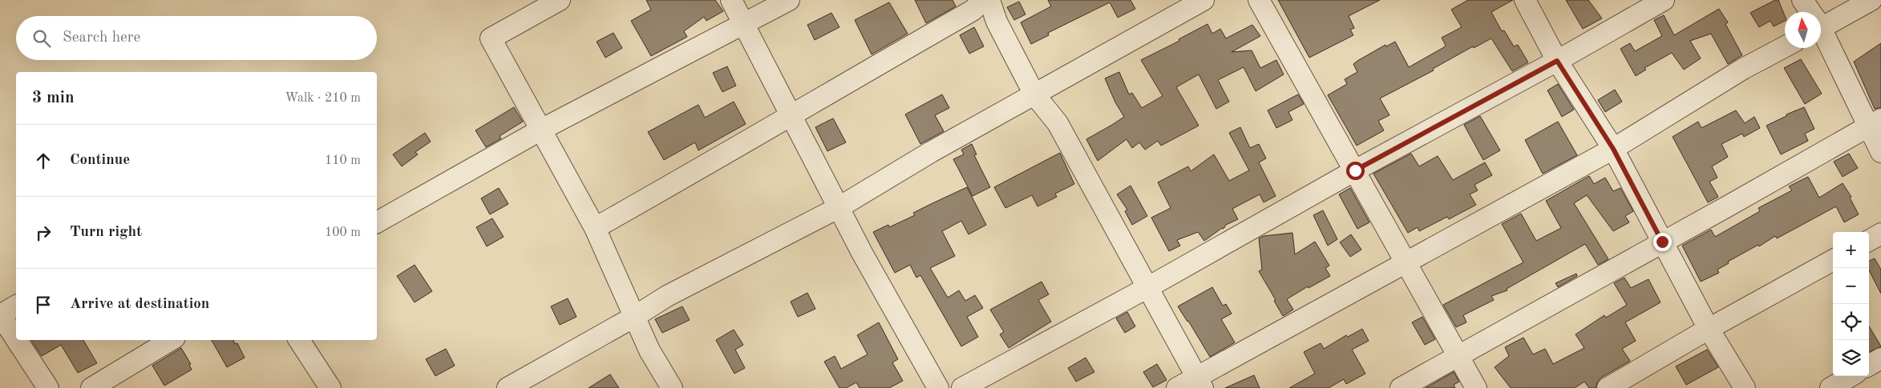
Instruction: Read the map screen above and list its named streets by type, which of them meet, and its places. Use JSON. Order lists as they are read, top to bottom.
{
  "north": "top",
  "page": {
    "search": "Search here",
    "heading": ["3 min", "Walk · 210 m"],
    "list": [
      ["Continue", "110 m"],
      ["Turn right", "100 m"],
      "Arrive at destination"
    ],
    "map_buttons": ["+", "−"]
  }
}
